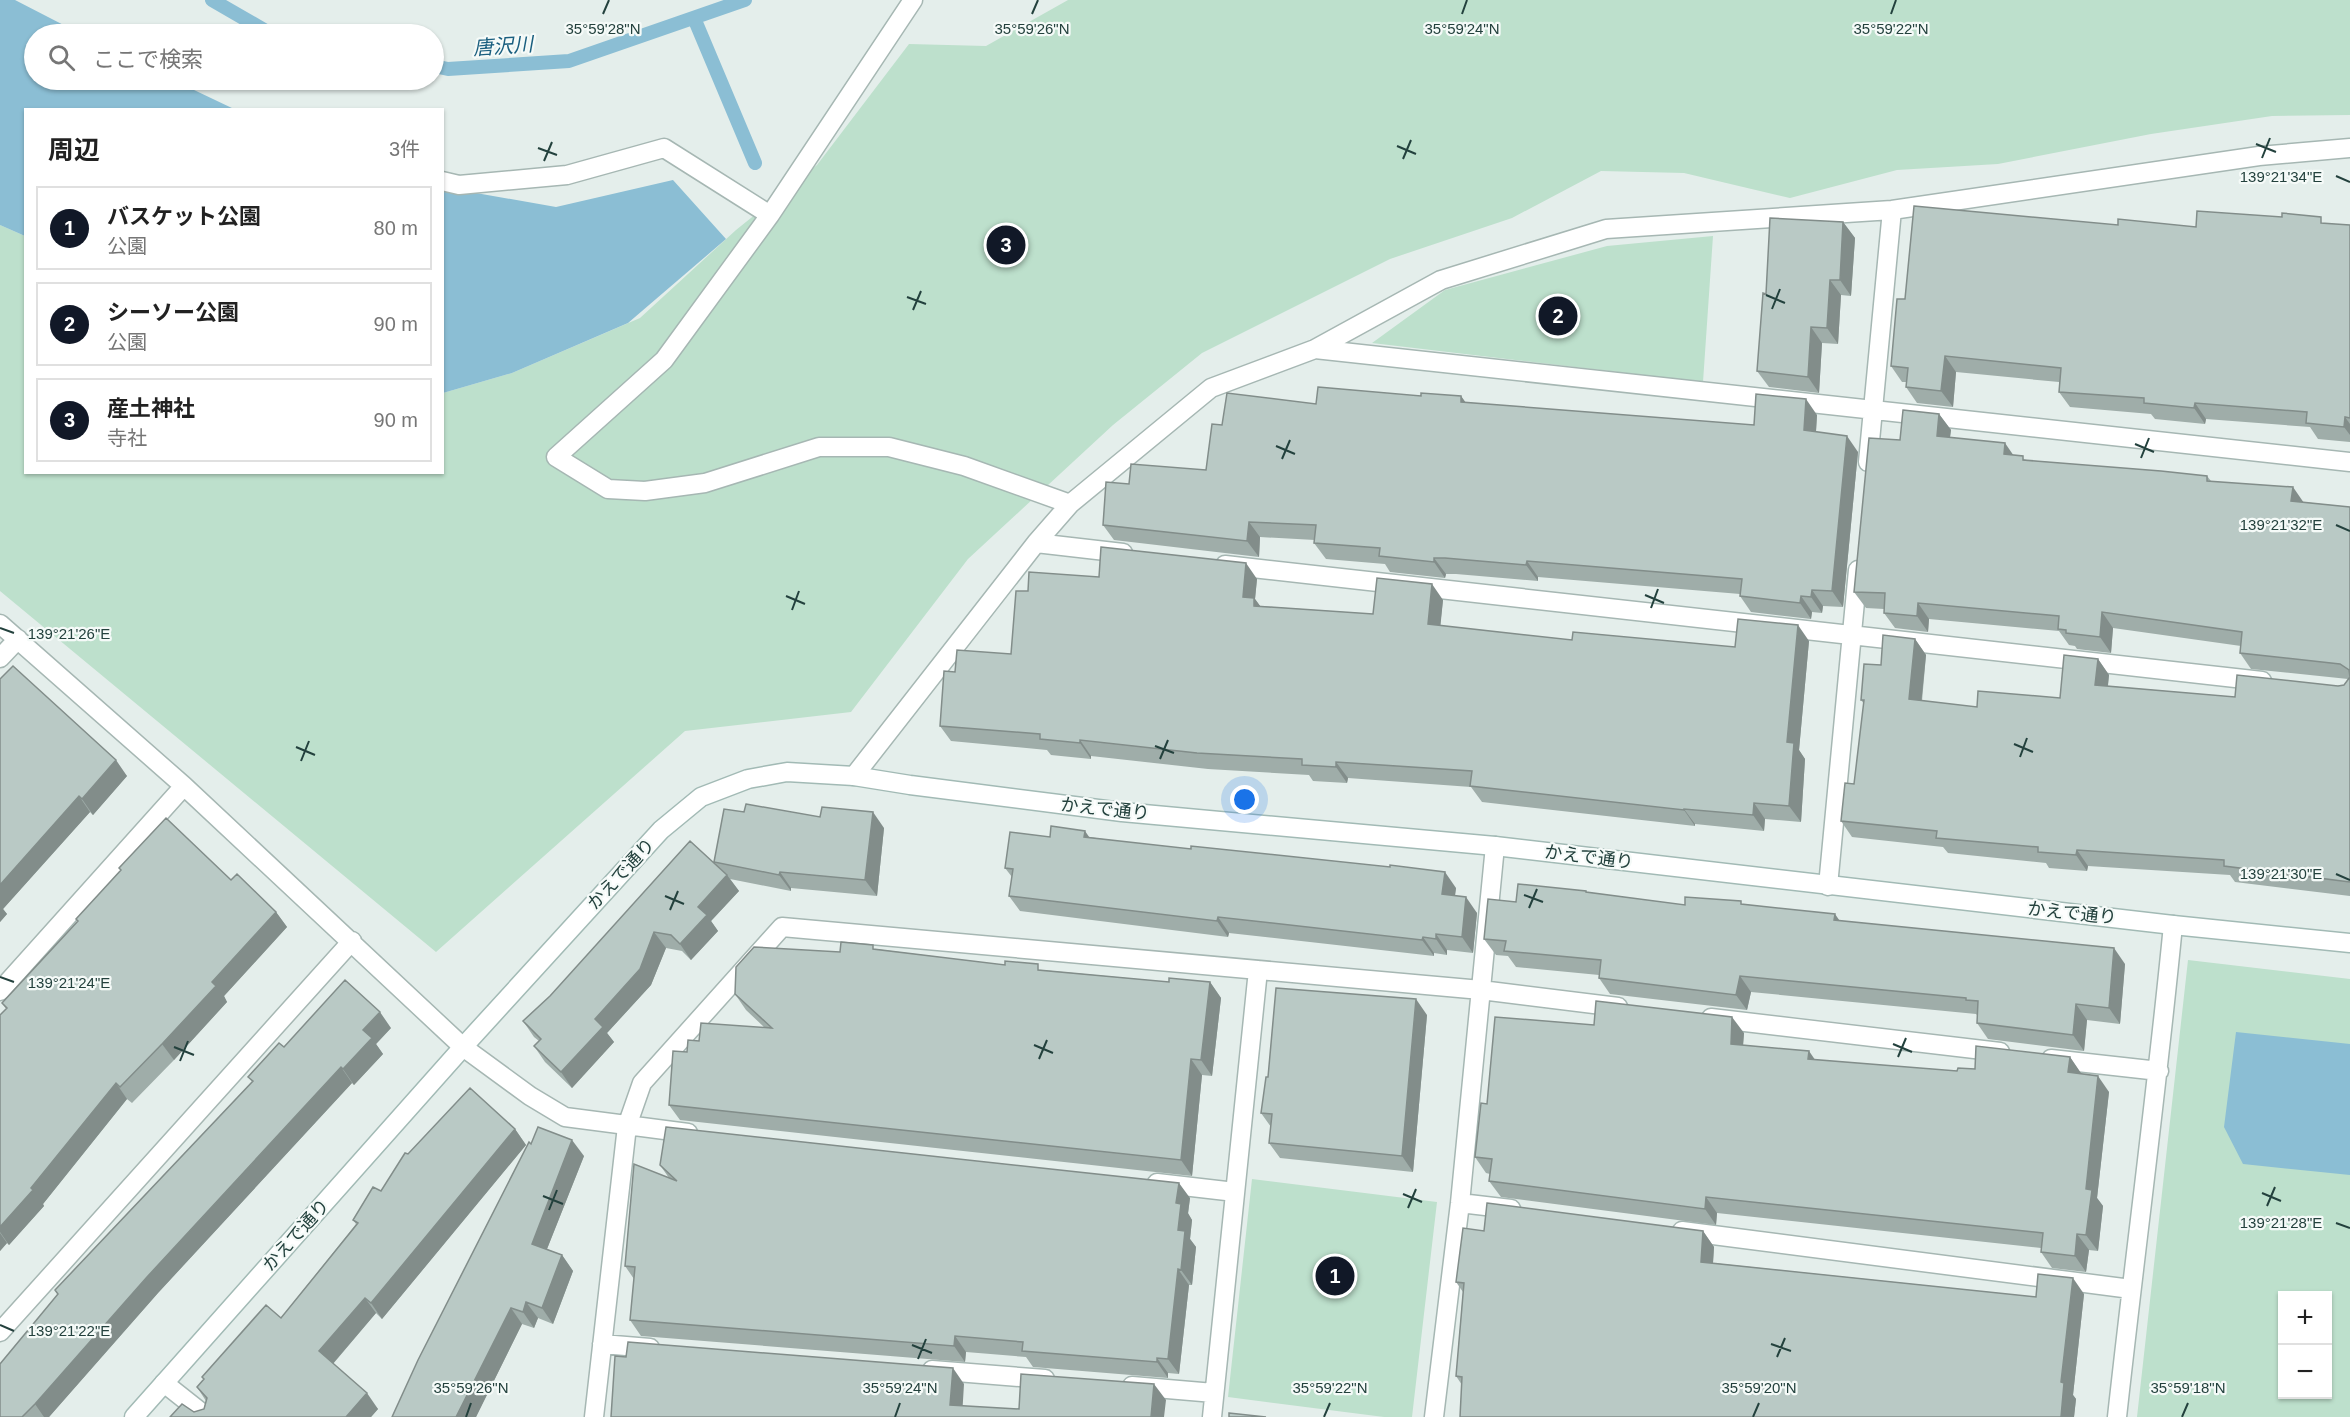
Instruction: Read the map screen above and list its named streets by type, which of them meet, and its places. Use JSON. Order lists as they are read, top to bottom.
{
  "streets": {
    "street": ["かえで通り"]
  },
  "water": ["唐沢川"],
  "page": {
    "search": "ここで検索",
    "heading": ["周辺", "3件"],
    "list": [
      {
        "mark": "1",
        "name": "バスケット公園",
        "note": "公園",
        "value": "80 m"
      },
      {
        "mark": "2",
        "name": "シーソー公園",
        "note": "公園",
        "value": "90 m"
      },
      {
        "mark": "3",
        "name": "産土神社",
        "note": "寺社",
        "value": "90 m"
      }
    ],
    "pins": ["3", "2", "1"],
    "map_buttons": ["+", "−"]
  },
  "coordinates": [
    "35°59'28\"N",
    "35°59'26\"N",
    "35°59'24\"N",
    "35°59'22\"N",
    "139°21'34\"E",
    "139°21'32\"E",
    "139°21'26\"E",
    "139°21'30\"E",
    "139°21'24\"E",
    "139°21'28\"E",
    "139°21'22\"E",
    "35°59'20\"N",
    "35°59'18\"N"
  ]
}
